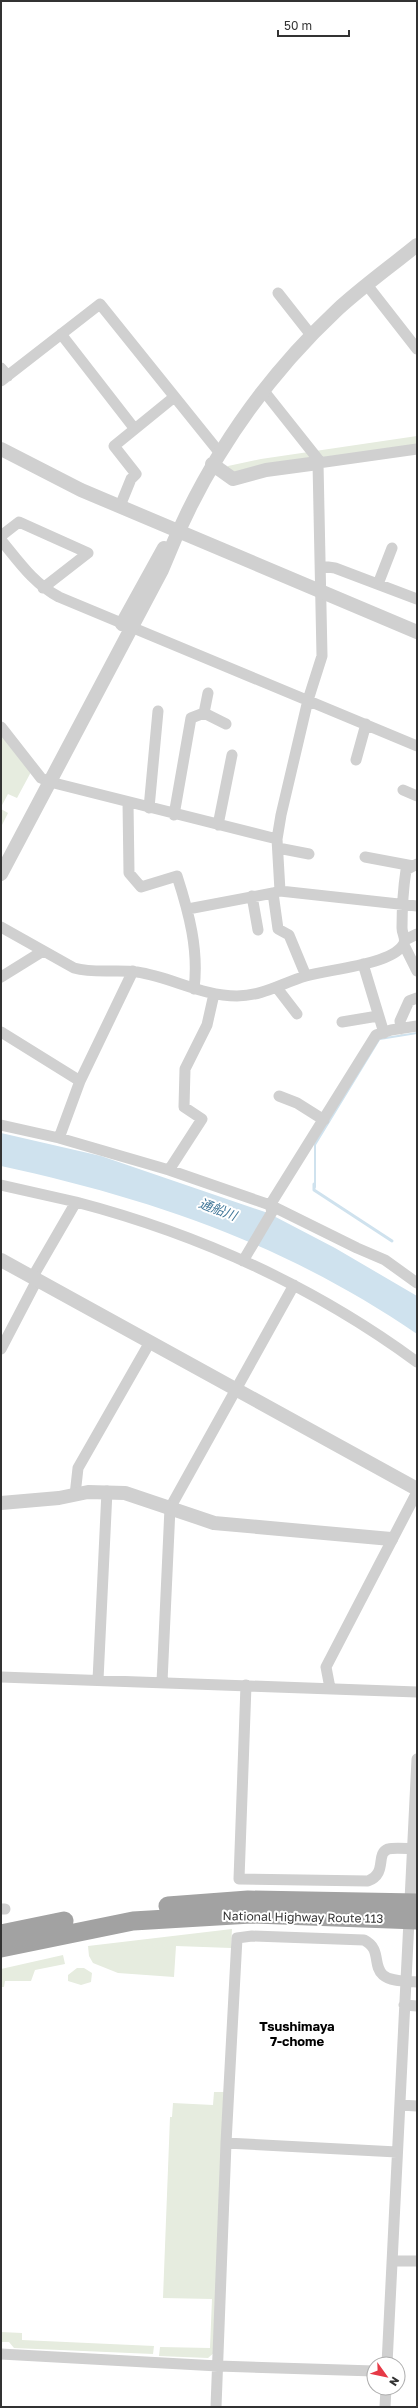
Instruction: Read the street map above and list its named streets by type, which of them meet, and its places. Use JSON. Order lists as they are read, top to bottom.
{
  "streets": {
    "highway": ["National Highway Route 113"]
  },
  "districts": ["Tsushimaya 7-chome"],
  "water": ["通船川"],
  "scale_bar": "50 m",
  "north": "bottom right"
}
